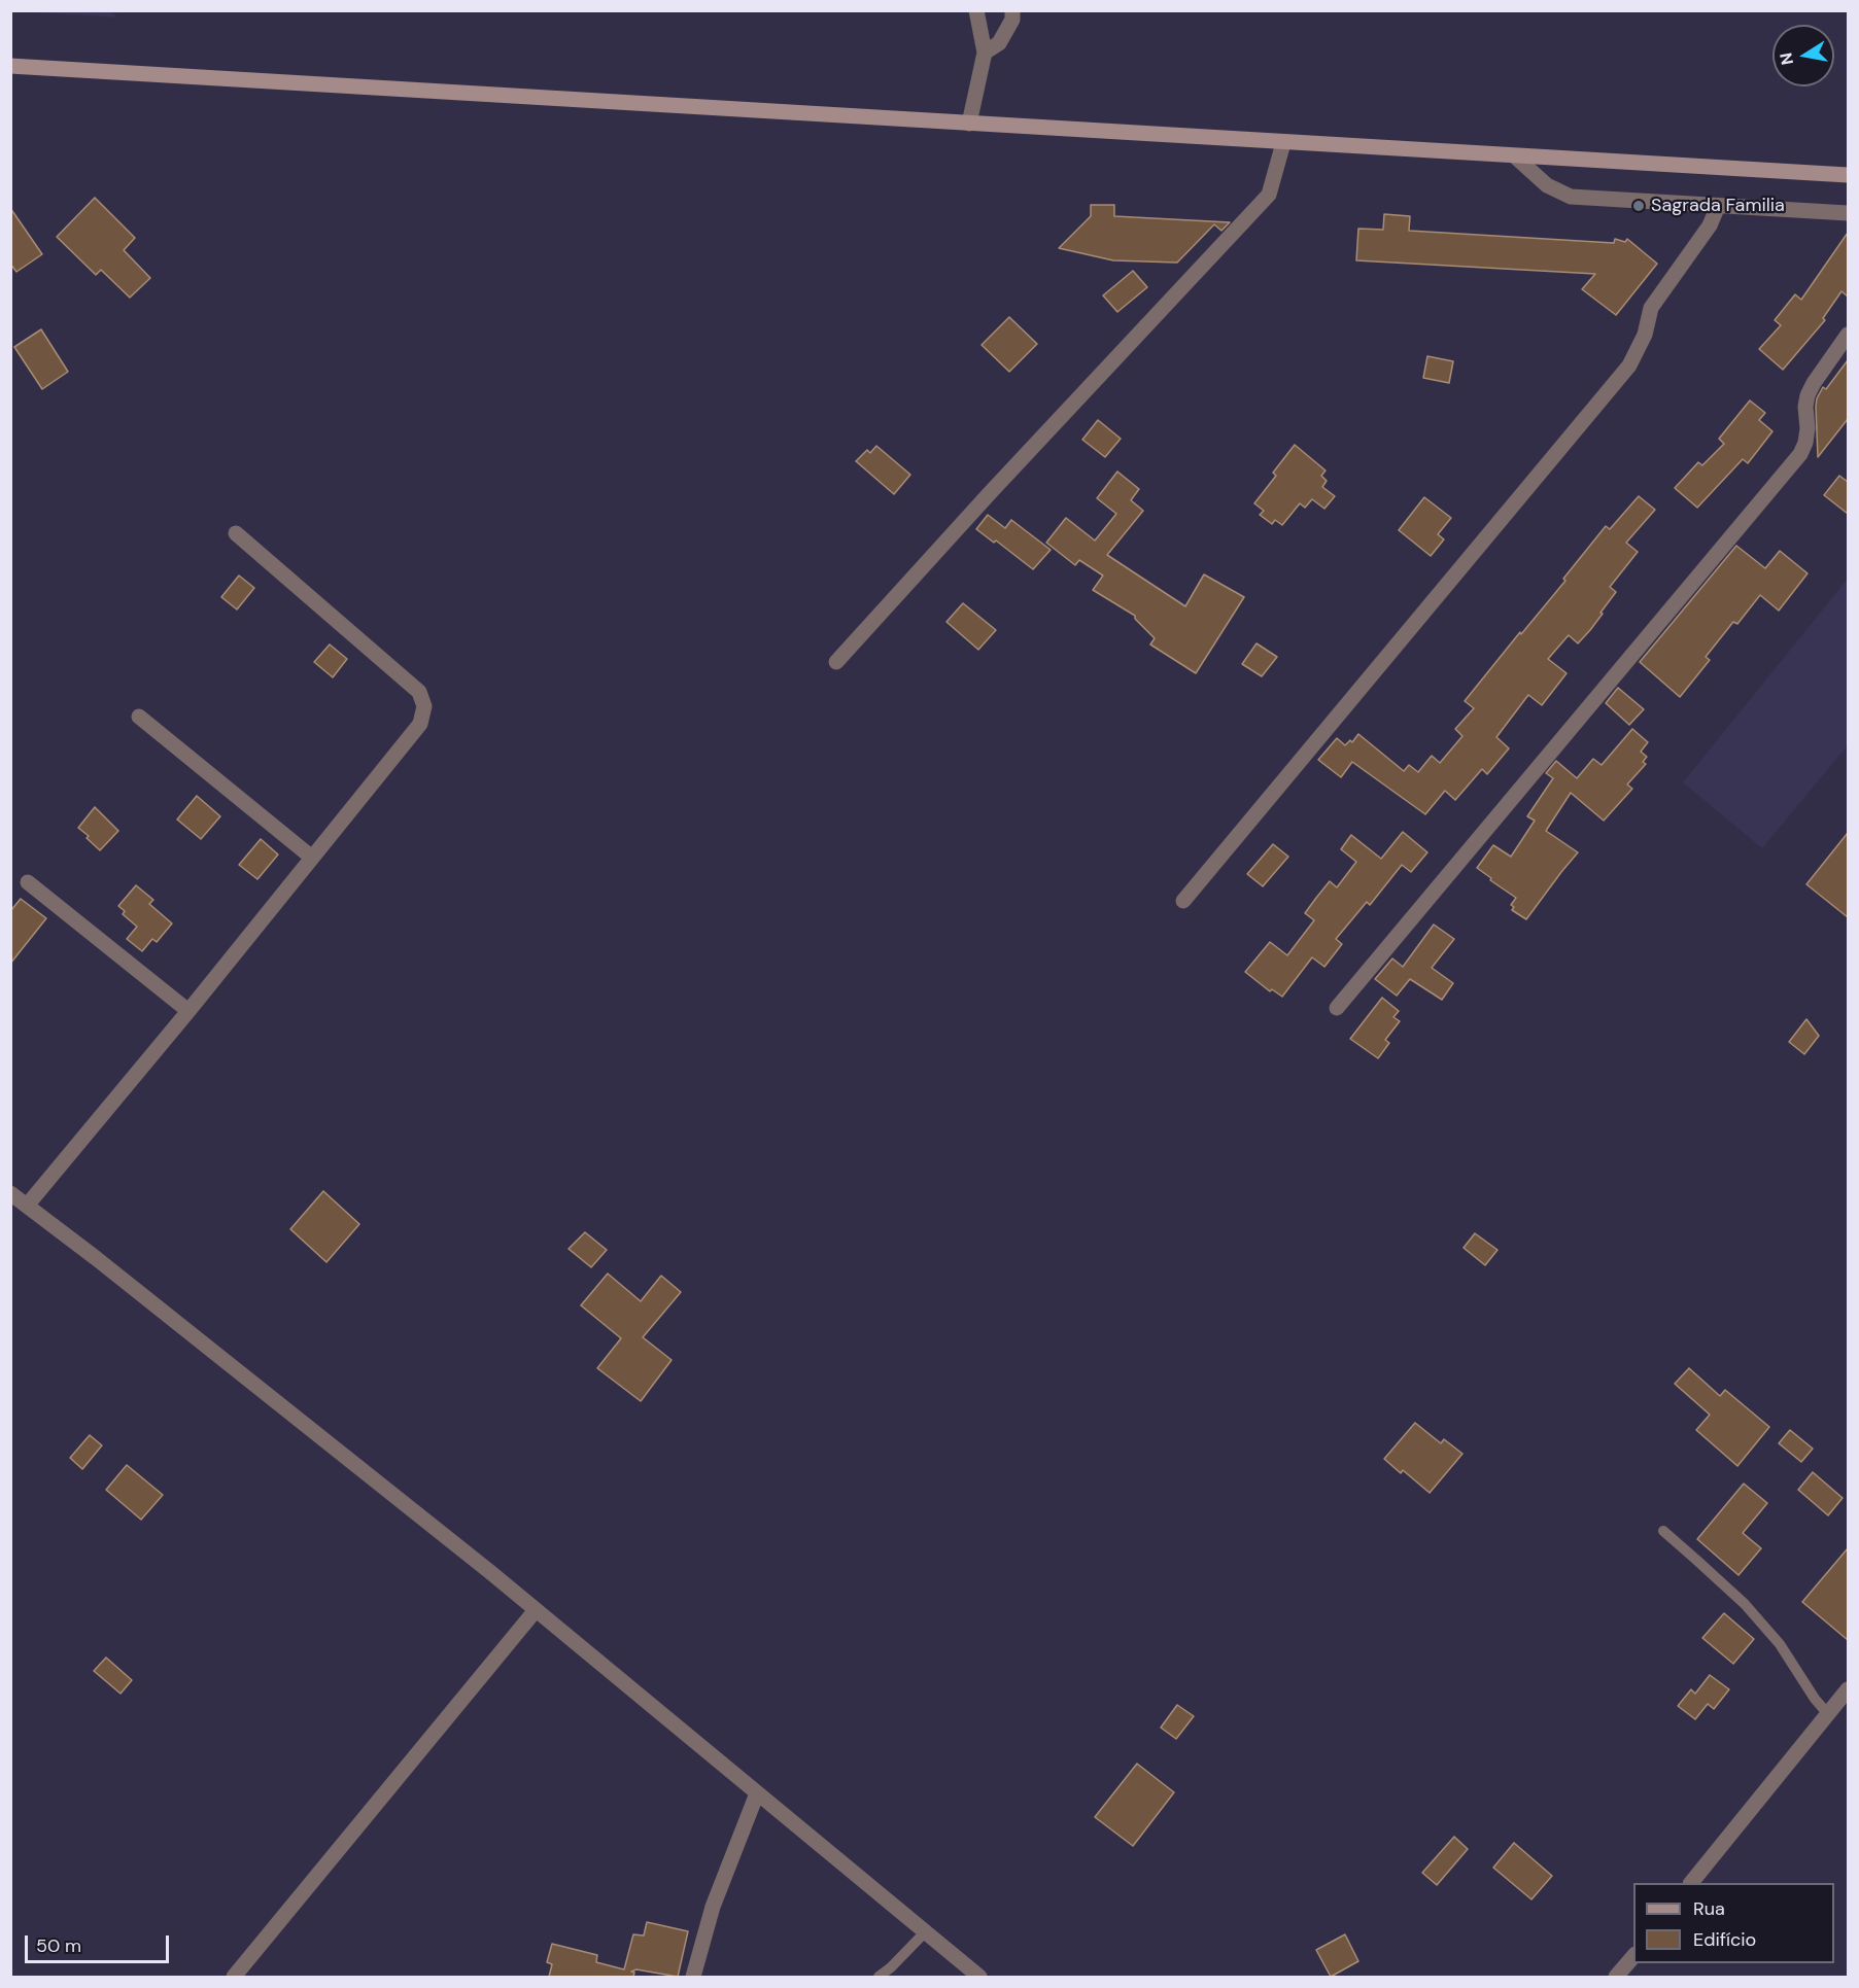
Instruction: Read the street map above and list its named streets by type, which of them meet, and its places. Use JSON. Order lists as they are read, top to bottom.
{
  "places": ["Sagrada Familia"],
  "legend": ["Rua", "Edifício"],
  "scale_bar": "50 m",
  "north": "left"
}
